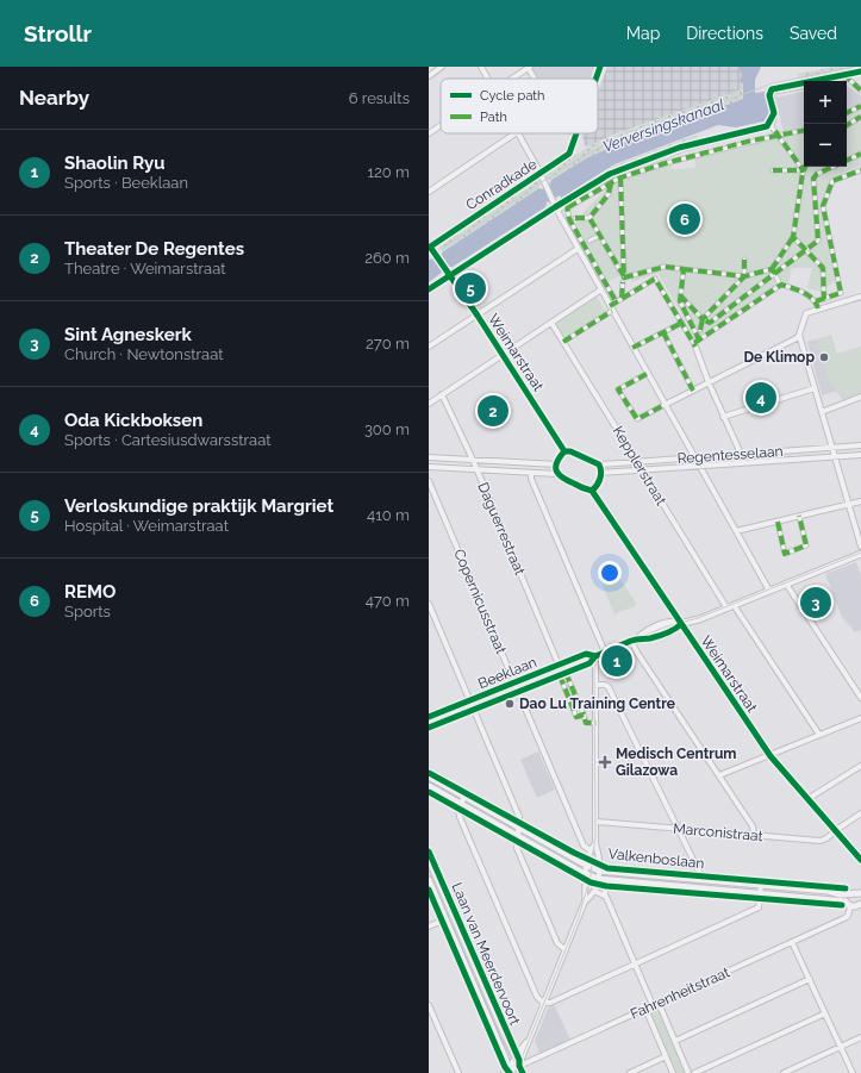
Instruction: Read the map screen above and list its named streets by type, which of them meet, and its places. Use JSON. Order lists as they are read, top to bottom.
{
  "streets": {
    "street": [
      "Conradkade",
      "Weimarstraat",
      "Regentesselaan",
      "Kepplerstraat",
      "Daguerrestraat",
      "Copernicusstraat",
      "Beeklaan",
      "Marconistraat",
      "Valkenboslaan",
      "Laan van Meerdervoort",
      "Fahrenheitstraat"
    ]
  },
  "crossings": [
    ["Conradkade", "Weimarstraat"],
    ["Weimarstraat", "Beeklaan"],
    ["Weimarstraat", "Marconistraat"],
    ["Regentesselaan", "Kepplerstraat"],
    ["Kepplerstraat", "Beeklaan"],
    ["Daguerrestraat", "Beeklaan"],
    ["Copernicusstraat", "Beeklaan"],
    ["Valkenboslaan", "Fahrenheitstraat"],
    ["Laan van Meerdervoort", "Fahrenheitstraat"]
  ],
  "water": ["Verversingskanaal"],
  "places": {
    "other": ["De Klimop", "Dao Lu Training Centre"],
    "health": ["Medisch Centrum Gilazowa"]
  },
  "legend": ["Cycle path", "Path"],
  "page": {
    "header": "Strollr",
    "nav": ["Map", "Directions", "Saved"],
    "heading": ["Nearby", "6 results"],
    "map_buttons": ["+", "−"],
    "list": [
      {
        "mark": "1",
        "name": "Shaolin Ryu",
        "note": "Sports · Beeklaan",
        "value": "120 m"
      },
      {
        "mark": "2",
        "name": "Theater De Regentes",
        "note": "Theatre · Weimarstraat",
        "value": "260 m"
      },
      {
        "mark": "3",
        "name": "Sint Agneskerk",
        "note": "Church · Newtonstraat",
        "value": "270 m"
      },
      {
        "mark": "4",
        "name": "Oda Kickboksen",
        "note": "Sports · Cartesiusdwarsstraat",
        "value": "300 m"
      },
      {
        "mark": "5",
        "name": "Verloskundige praktijk Margriet",
        "note": "Hospital · Weimarstraat",
        "value": "410 m"
      },
      {
        "mark": "6",
        "name": "REMO",
        "note": "Sports",
        "value": "470 m"
      }
    ],
    "pins": [
      "6",
      "5",
      "4",
      "2",
      "3",
      "1"
    ]
  }
}
